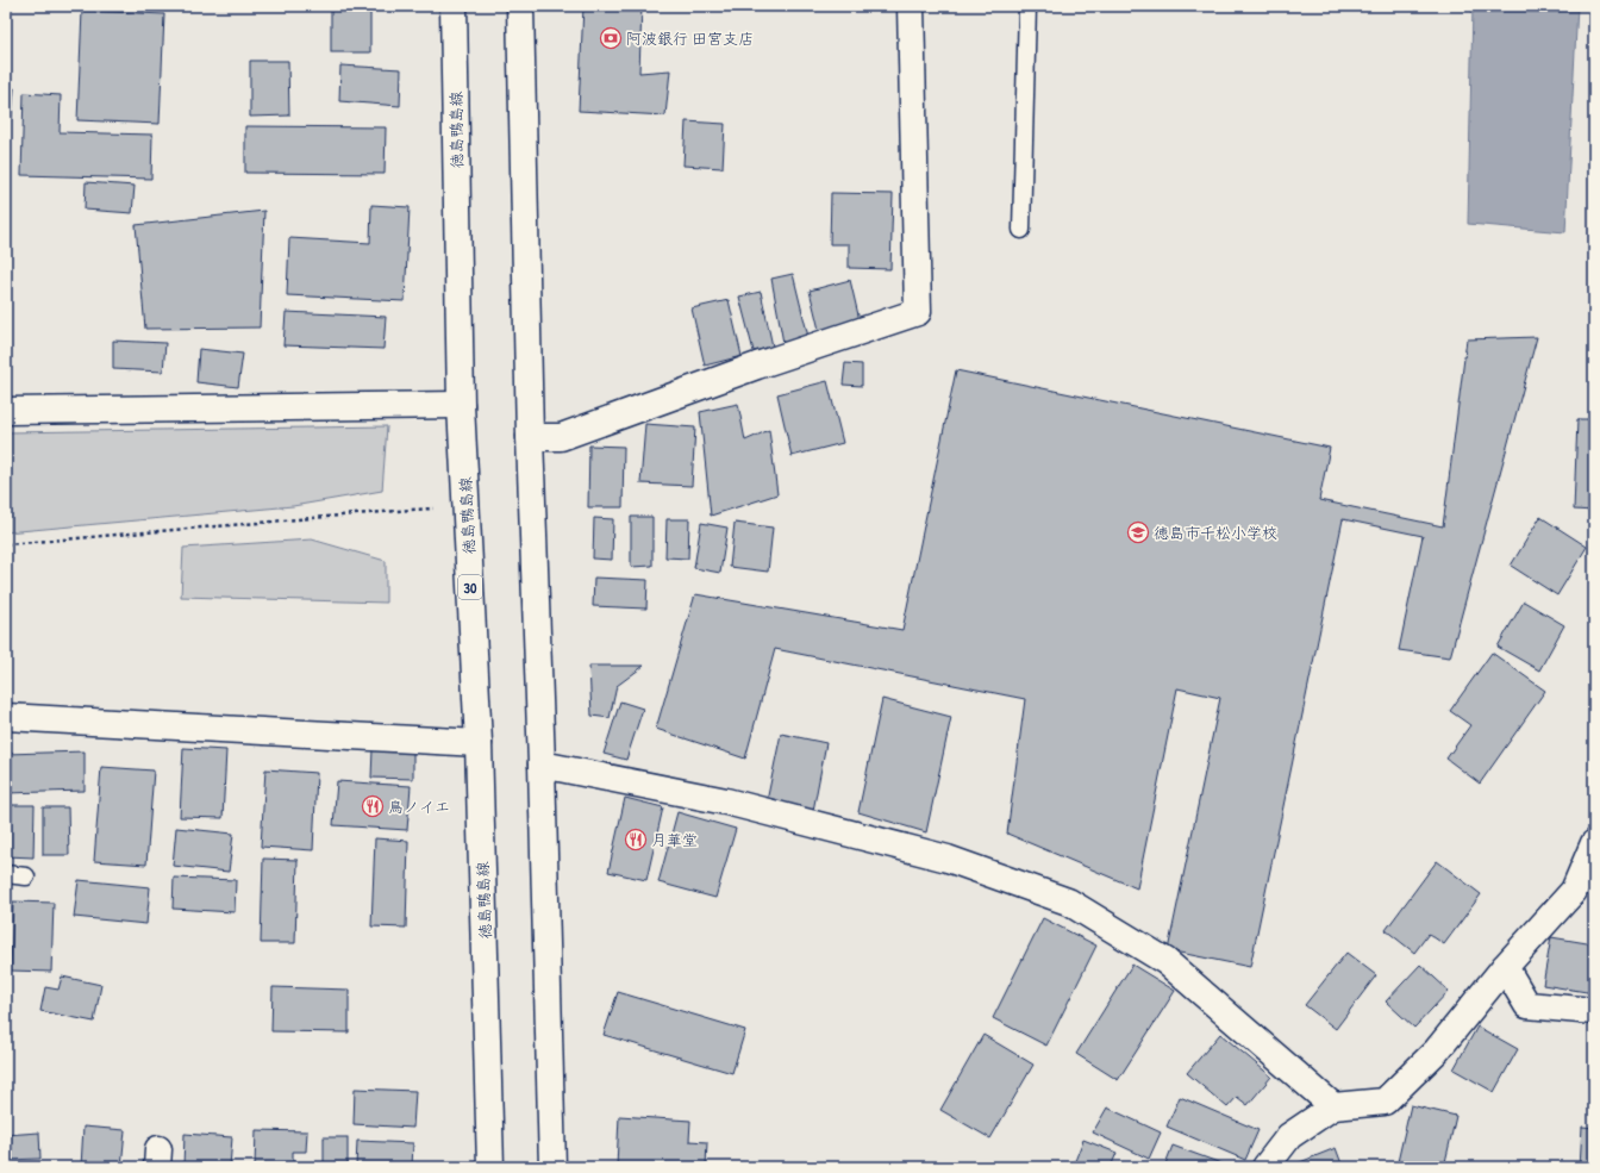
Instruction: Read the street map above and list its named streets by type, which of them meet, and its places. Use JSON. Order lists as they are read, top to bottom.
{
  "streets": {
    "street": ["徳島鴨島線", "30"]
  },
  "places": {
    "bank": ["阿波銀行 田宮支店"],
    "school or university": ["徳島市千松小学校"],
    "restaurant": ["鳥ノイエ", "月華堂"]
  }
}
